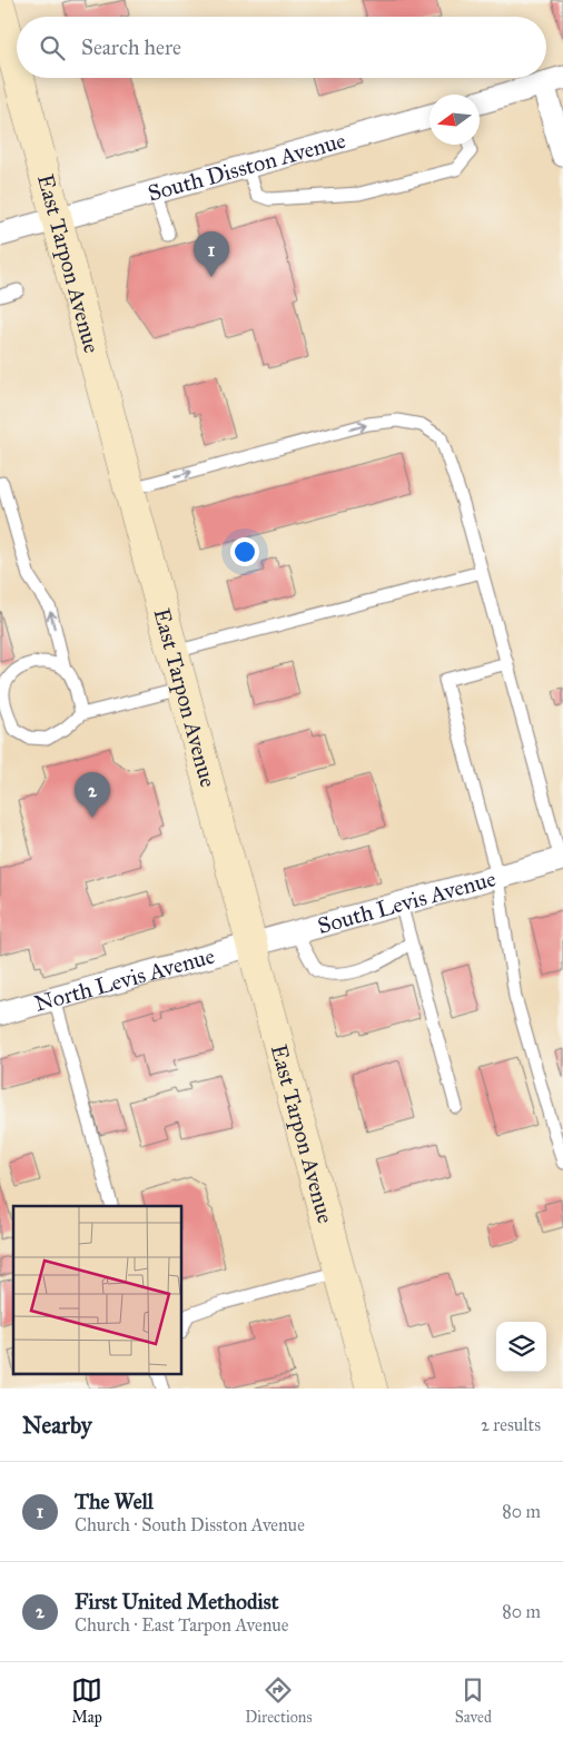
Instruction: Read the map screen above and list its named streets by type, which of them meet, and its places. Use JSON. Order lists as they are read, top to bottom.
{
  "streets": {
    "main road": ["East Tarpon Avenue"],
    "street": ["South Disston Avenue", "South Levis Avenue", "North Levis Avenue"]
  },
  "crossings": [
    ["South Disston Avenue", "East Tarpon Avenue"],
    ["East Tarpon Avenue", "South Levis Avenue"],
    ["East Tarpon Avenue", "North Levis Avenue"],
    ["South Levis Avenue", "North Levis Avenue"]
  ],
  "north": "left",
  "page": {
    "search": "Search here",
    "pins": ["1", "2"],
    "heading": ["Nearby", "2 results"],
    "list": [
      {
        "mark": "1",
        "name": "The Well",
        "note": "Church · South Disston Avenue",
        "value": "80 m"
      },
      {
        "mark": "2",
        "name": "First United Methodist",
        "note": "Church · East Tarpon Avenue",
        "value": "80 m"
      }
    ],
    "nav": ["Map", "Directions", "Saved"]
  }
}
